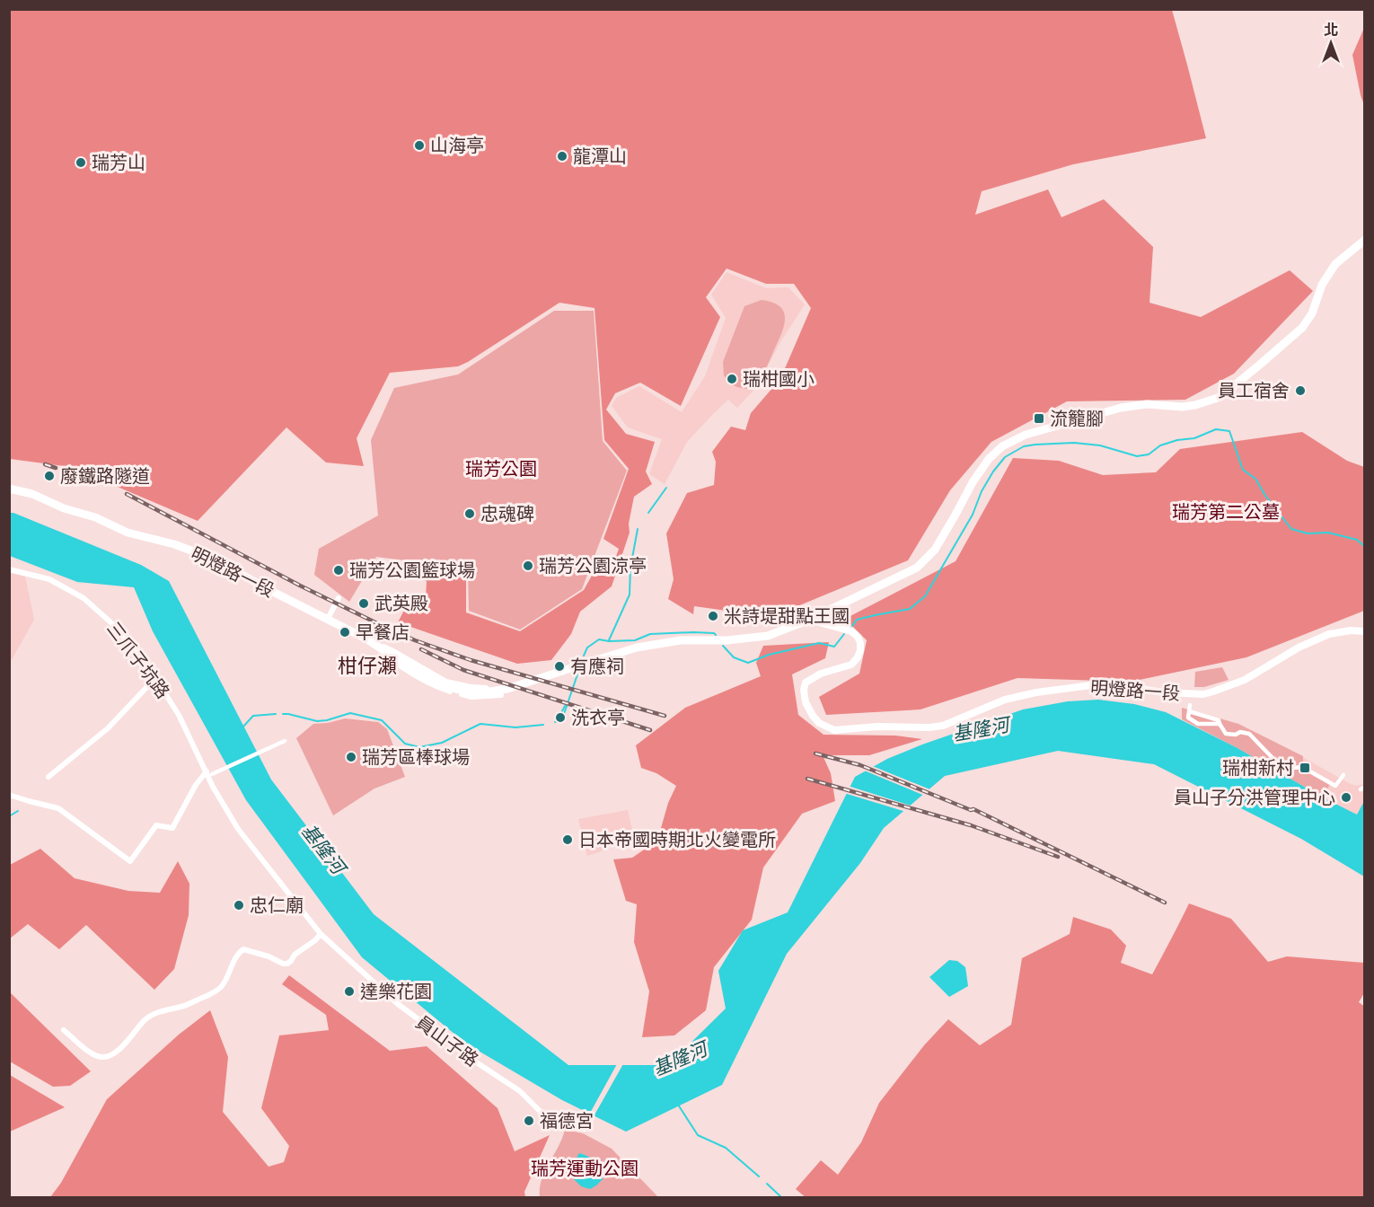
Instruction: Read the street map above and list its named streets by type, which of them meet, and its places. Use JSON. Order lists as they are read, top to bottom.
{
  "streets": {
    "main road": ["明燈路一段"],
    "street": ["三爪子坑路", "員山子路"]
  },
  "crossings": [
    ["三爪子坑路", "員山子路"]
  ],
  "districts": ["柑仔瀨"],
  "water": ["基隆河"],
  "parks": ["瑞芳公園", "瑞芳第二公墓", "瑞芳運動公園"],
  "places": {
    "other": [
      "山海亭",
      "龍潭山",
      "瑞芳山",
      "瑞柑國小",
      "員工宿舍",
      "廢鐵路隧道",
      "忠魂碑",
      "瑞芳公園涼亭",
      "瑞芳公園籃球場",
      "武英殿",
      "米詩堤甜點王國",
      "早餐店",
      "有應祠",
      "洗衣亭",
      "瑞芳區棒球場",
      "員山子分洪管理中心",
      "日本帝國時期北火變電所",
      "忠仁廟",
      "達樂花園",
      "福德宮"
    ],
    "transit": ["流籠腳", "瑞柑新村"]
  },
  "north": "top"
}
